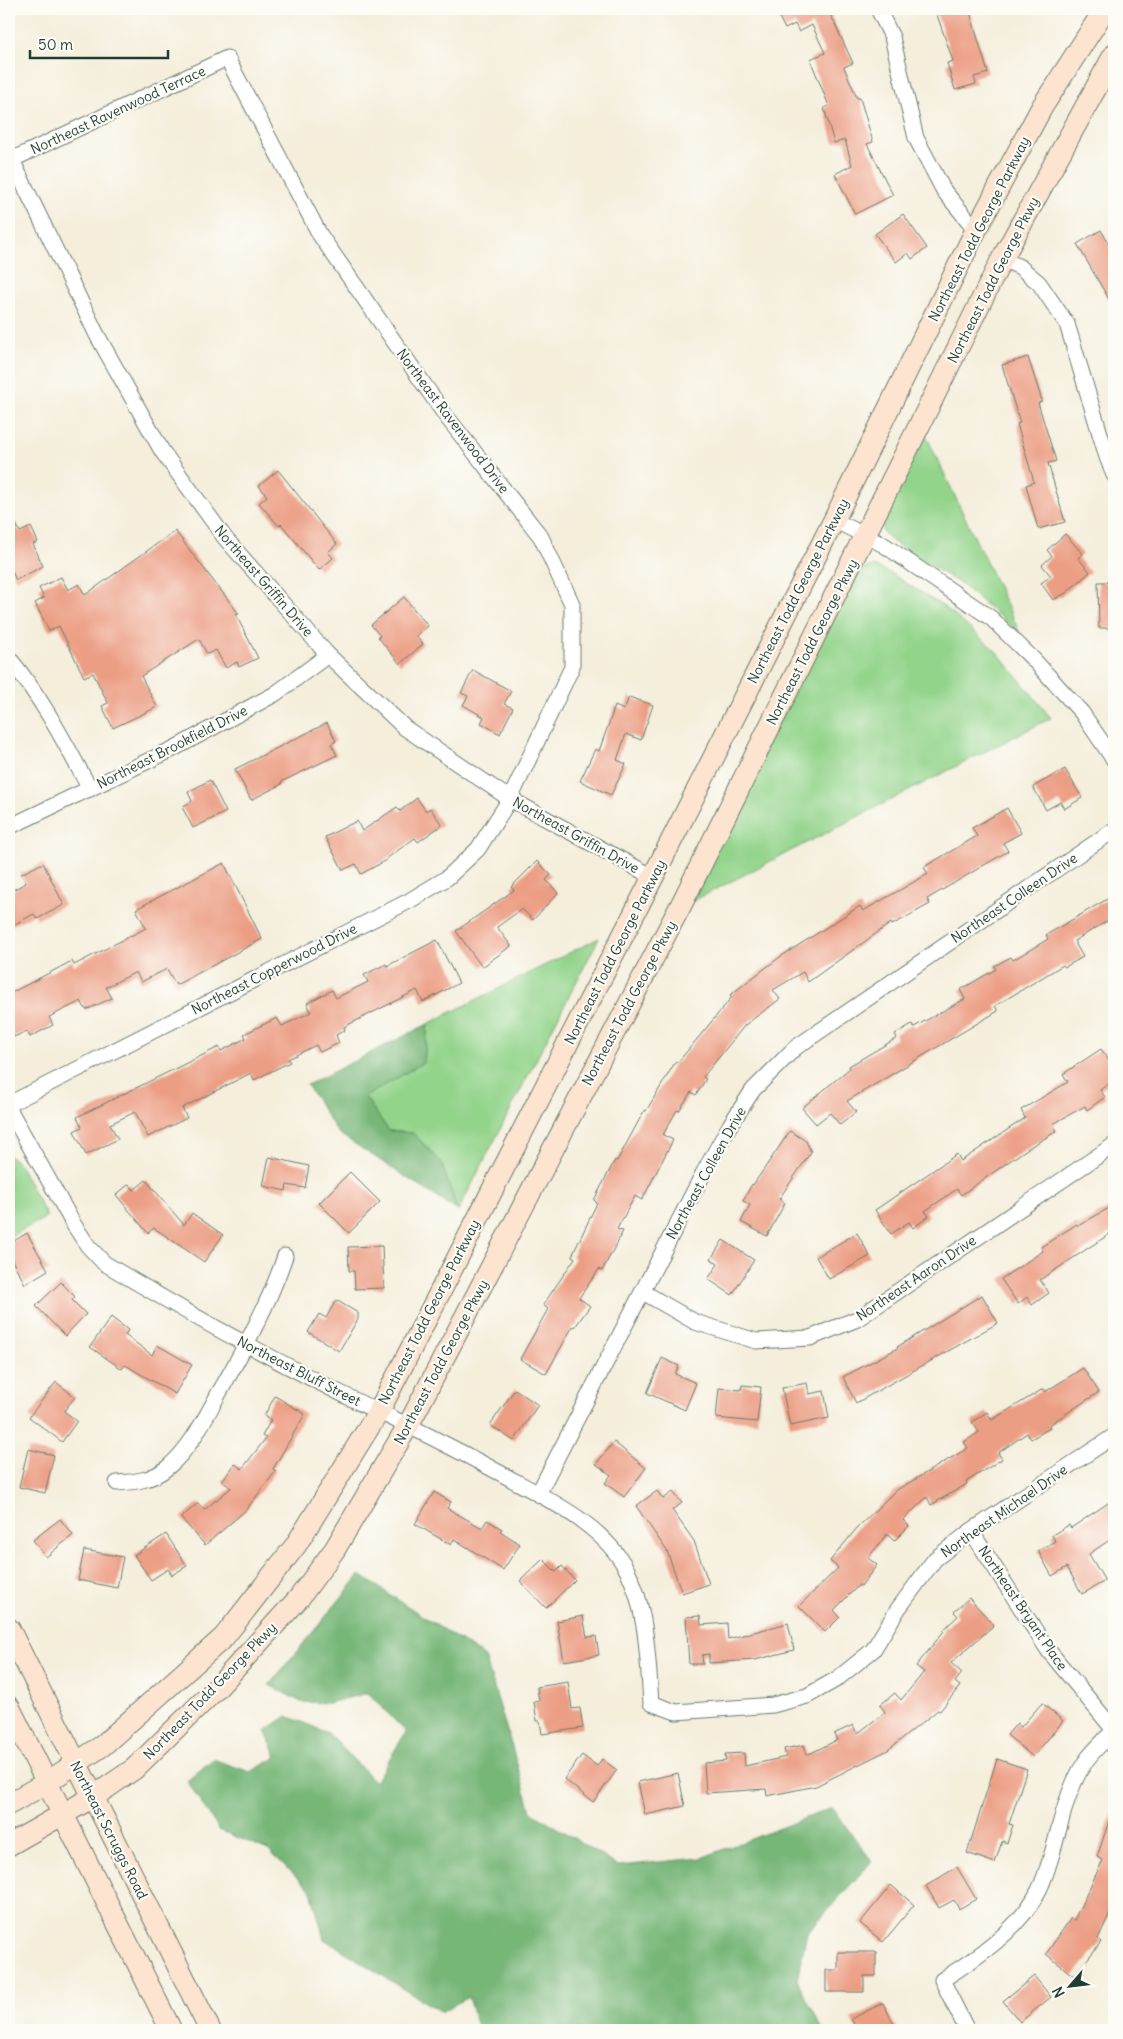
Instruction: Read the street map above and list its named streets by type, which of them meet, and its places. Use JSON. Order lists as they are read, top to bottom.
{
  "streets": {
    "main road": ["Northeast Todd George Parkway", "Northeast Todd George Pkwy", "Northeast Scruggs Road"],
    "street": [
      "Northeast Ravenwood Terrace",
      "Northeast Ravenwood Drive",
      "Northeast Griffin Drive",
      "Northeast Brookfield Drive",
      "Northeast Colleen Drive",
      "Northeast Copperwood Drive",
      "Northeast Aaron Drive",
      "Northeast Bluff Street",
      "Northeast Michael Drive",
      "Northeast Bryant Place"
    ]
  },
  "crossings": [
    ["Northeast Ravenwood Terrace", "Northeast Ravenwood Drive"],
    ["Northeast Ravenwood Terrace", "Northeast Griffin Drive"],
    ["Northeast Todd George Parkway", "Northeast Griffin Drive"],
    ["Northeast Todd George Parkway", "Northeast Bluff Street"],
    ["Northeast Todd George Parkway", "Northeast Scruggs Road"],
    ["Northeast Todd George Pkwy", "Northeast Bluff Street"],
    ["Northeast Todd George Pkwy", "Northeast Scruggs Road"],
    ["Northeast Ravenwood Drive", "Northeast Griffin Drive"],
    ["Northeast Ravenwood Drive", "Northeast Copperwood Drive"],
    ["Northeast Griffin Drive", "Northeast Brookfield Drive"],
    ["Northeast Griffin Drive", "Northeast Copperwood Drive"],
    ["Northeast Colleen Drive", "Northeast Aaron Drive"],
    ["Northeast Colleen Drive", "Northeast Bluff Street"],
    ["Northeast Bluff Street", "Northeast Michael Drive"],
    ["Northeast Michael Drive", "Northeast Bryant Place"]
  ],
  "scale_bar": "50 m",
  "north": "bottom left"
}
